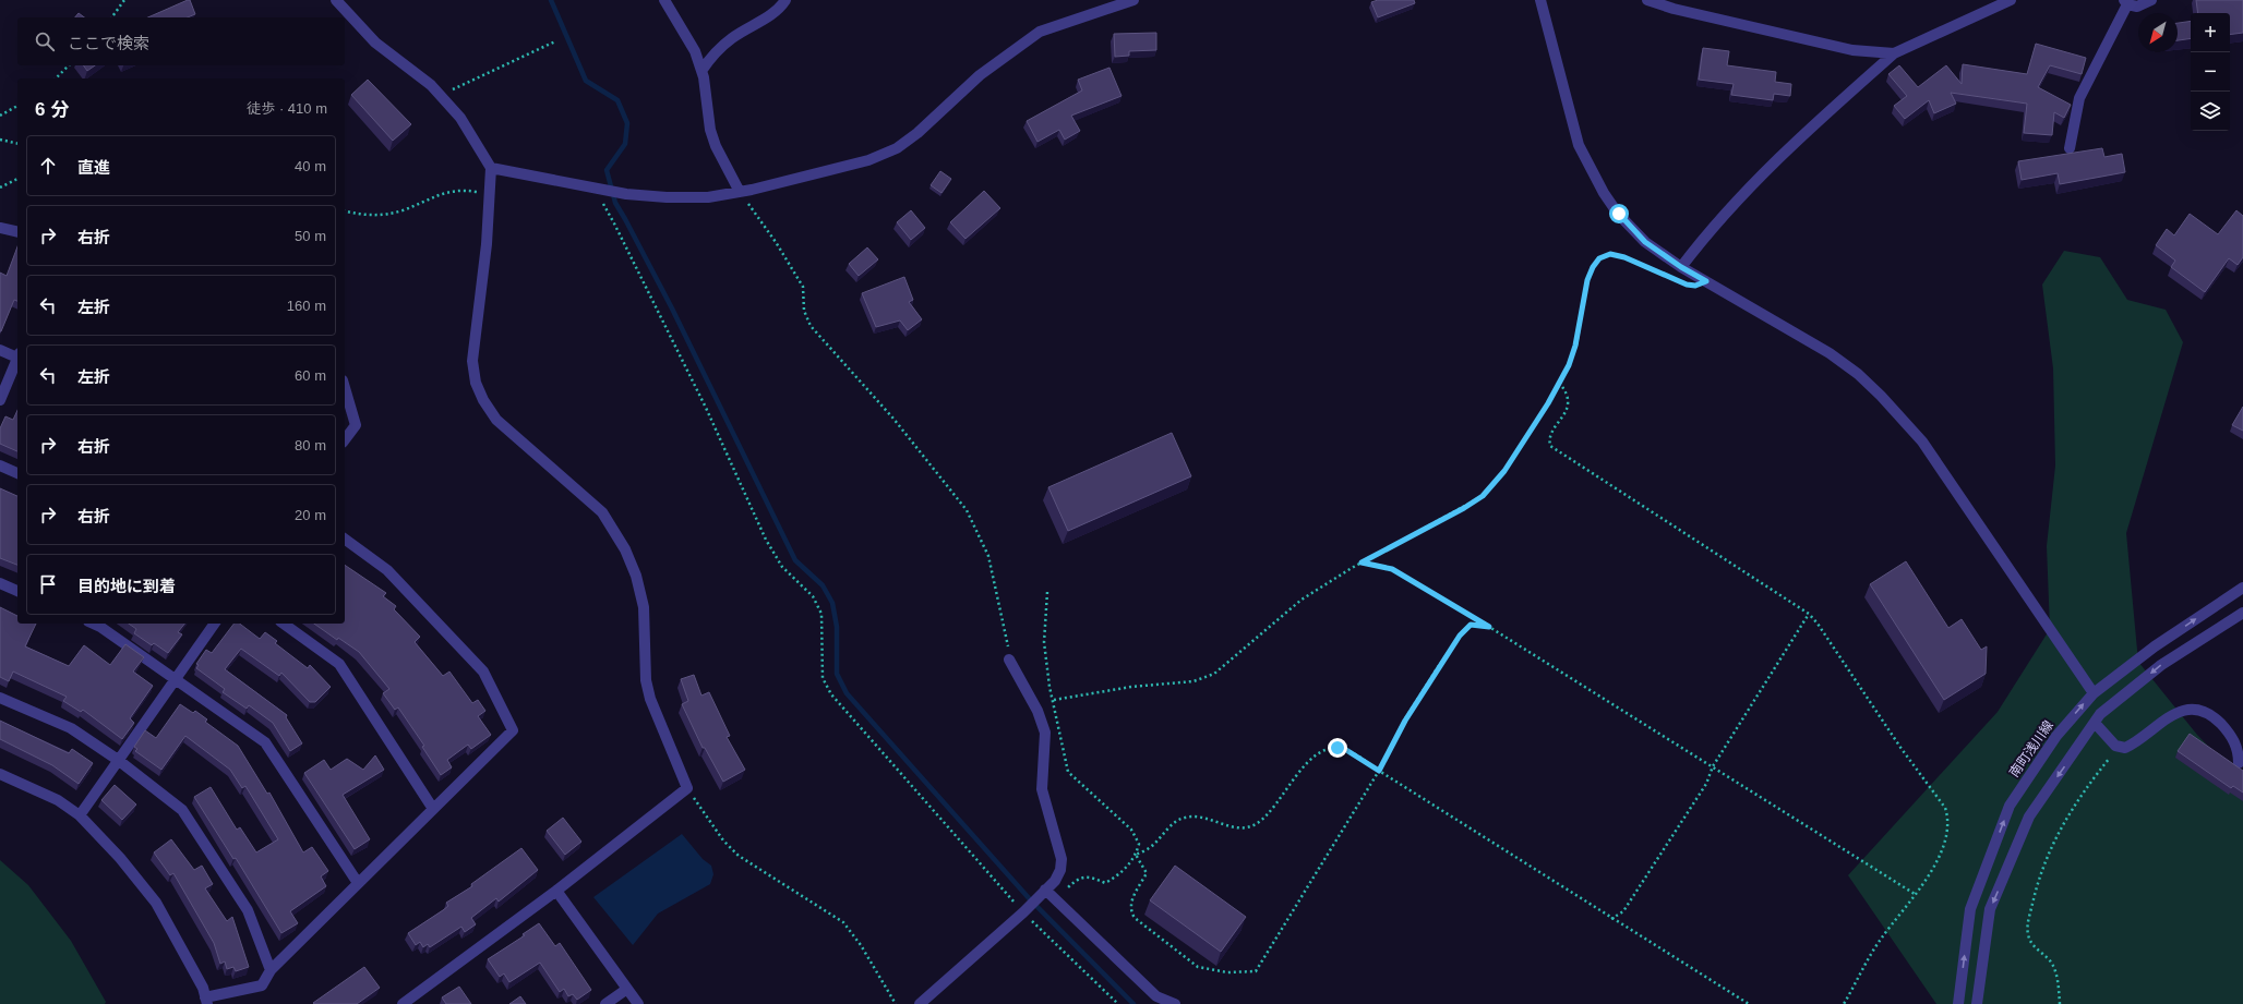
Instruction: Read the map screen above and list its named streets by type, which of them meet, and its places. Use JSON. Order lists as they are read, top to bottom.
{
  "streets": {
    "street": ["南町浅川線"]
  },
  "north": "bottom left",
  "page": {
    "map_buttons": ["+", "−"],
    "search": "ここで検索",
    "heading": ["6 分", "徒歩 · 410 m"],
    "list": [
      ["直進", "40 m"],
      ["右折", "50 m"],
      ["左折", "160 m"],
      ["左折", "60 m"],
      ["右折", "80 m"],
      ["右折", "20 m"],
      "目的地に到着"
    ]
  }
}
